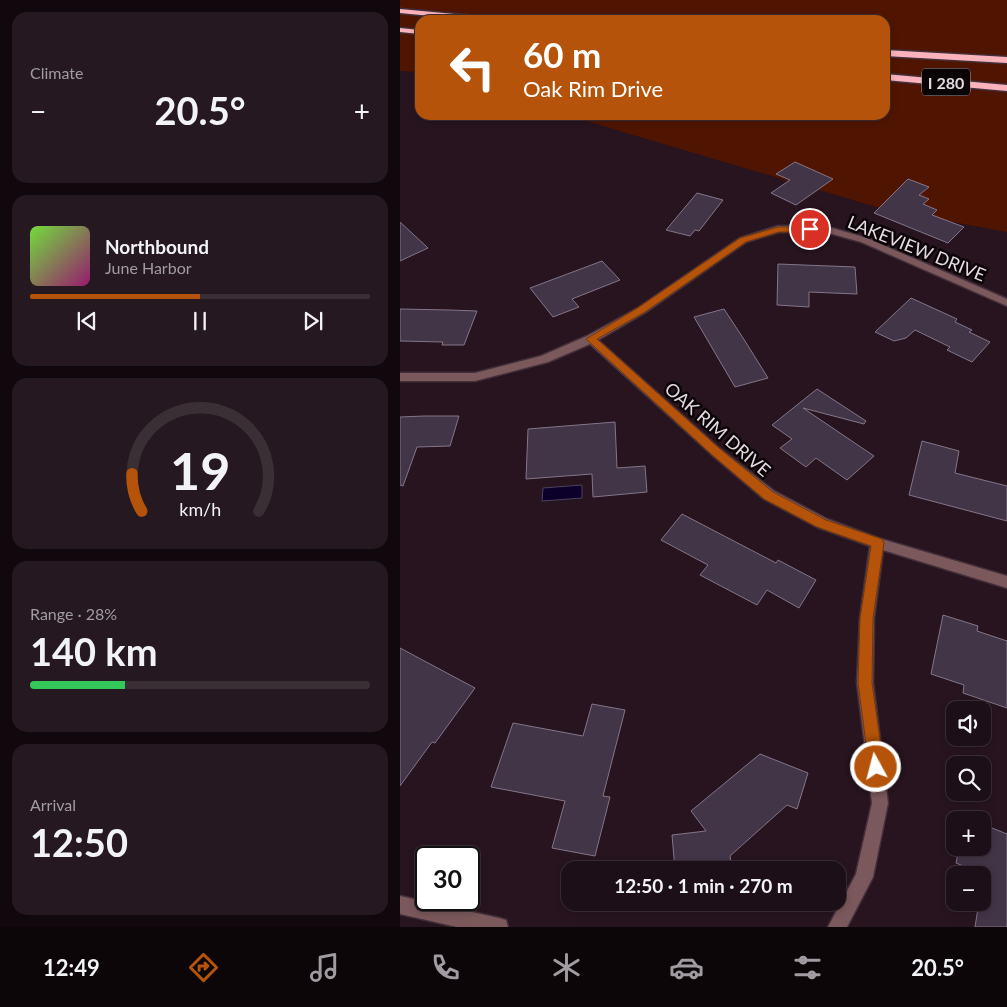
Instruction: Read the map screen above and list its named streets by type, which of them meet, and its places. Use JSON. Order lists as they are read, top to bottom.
{
  "streets": {
    "highway": ["I 280"],
    "street": ["LAKEVIEW DRIVE", "OAK RIM DRIVE"]
  },
  "crossings": [
    ["LAKEVIEW DRIVE", "OAK RIM DRIVE"]
  ],
  "page": {
    "tile": [
      "Climate",
      ["Range · 28%", "140 km"],
      ["Arrival", "12:50"]
    ],
    "turn": ["60 m", "Oak Rim Drive"],
    "heat": ["−", "20.5°", "+"],
    "song": ["Northbound", "June Harbor"],
    "map_buttons": ["+", "−"],
    "limit": "30",
    "trip": "12:50 · 1 min · 270 m",
    "tabs": ["12:49", "20.5°"],
    "gauge": ["19", "km/h"]
  }
}
